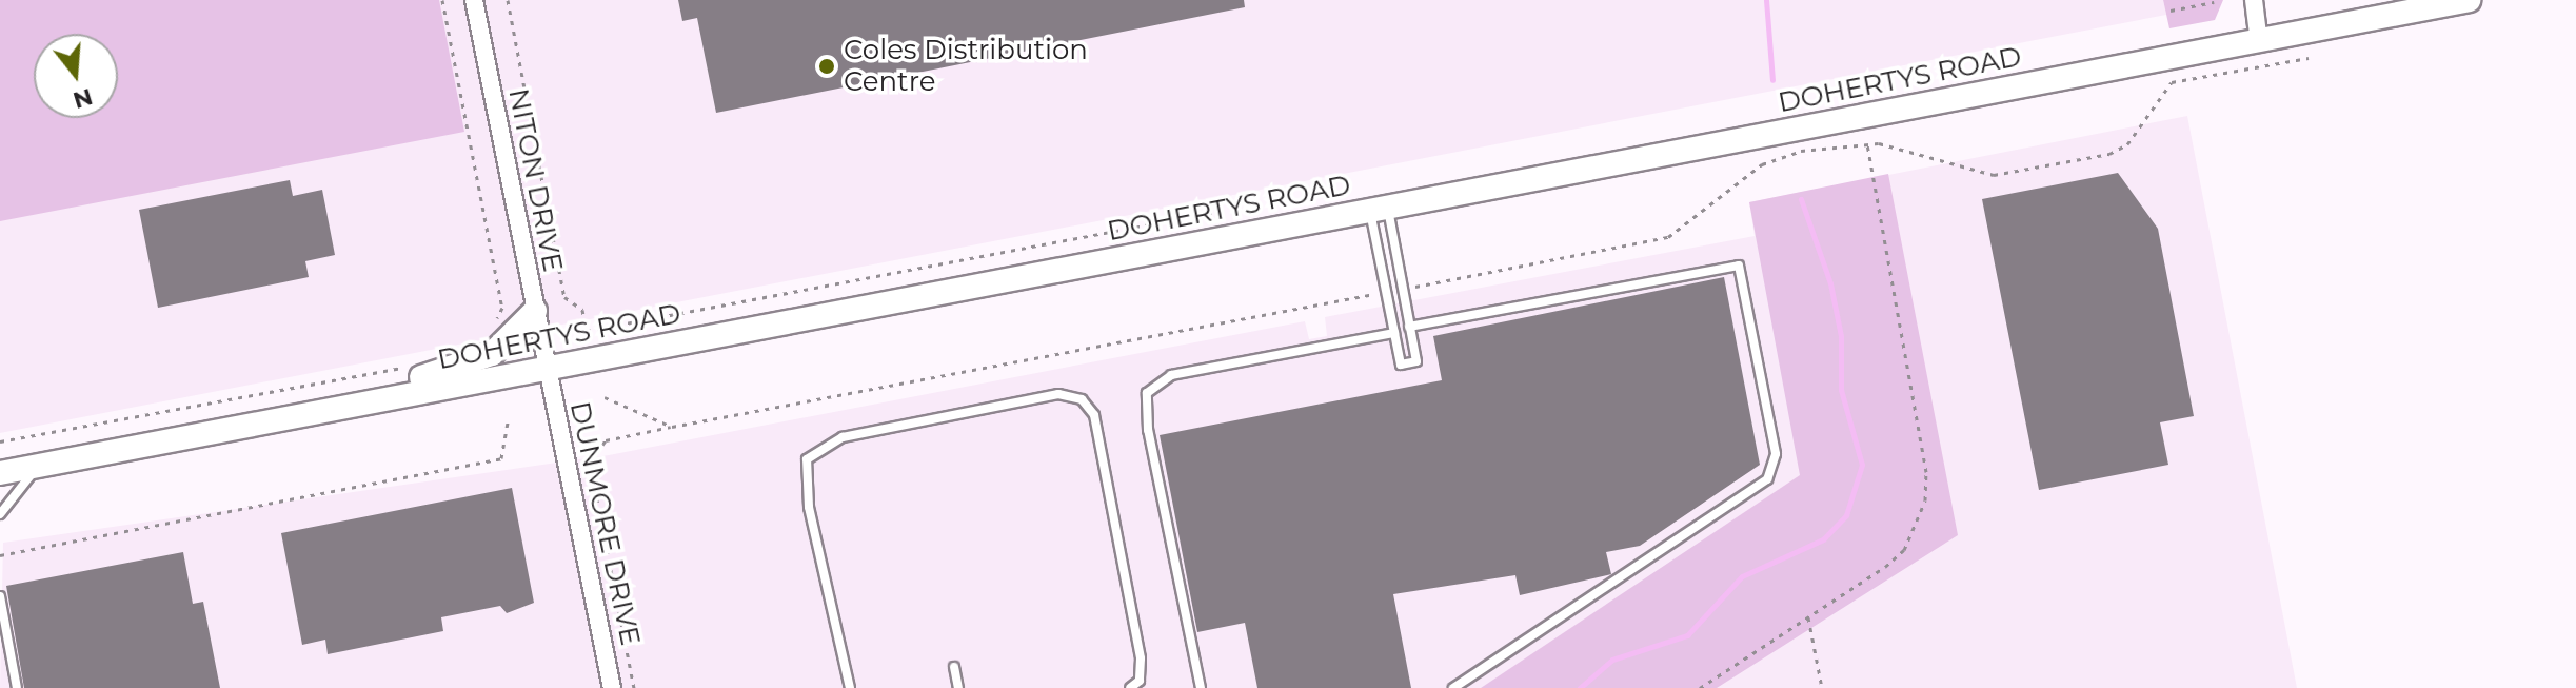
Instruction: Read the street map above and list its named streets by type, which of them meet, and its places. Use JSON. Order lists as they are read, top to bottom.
{
  "streets": {
    "main road": ["DOHERTYS ROAD"],
    "street": ["NITON DRIVE", "DUNMORE DRIVE"]
  },
  "crossings": [
    ["DOHERTYS ROAD", "NITON DRIVE"],
    ["DOHERTYS ROAD", "DUNMORE DRIVE"],
    ["NITON DRIVE", "DUNMORE DRIVE"]
  ],
  "places": ["Coles Distribution Centre"],
  "north": "bottom"
}
